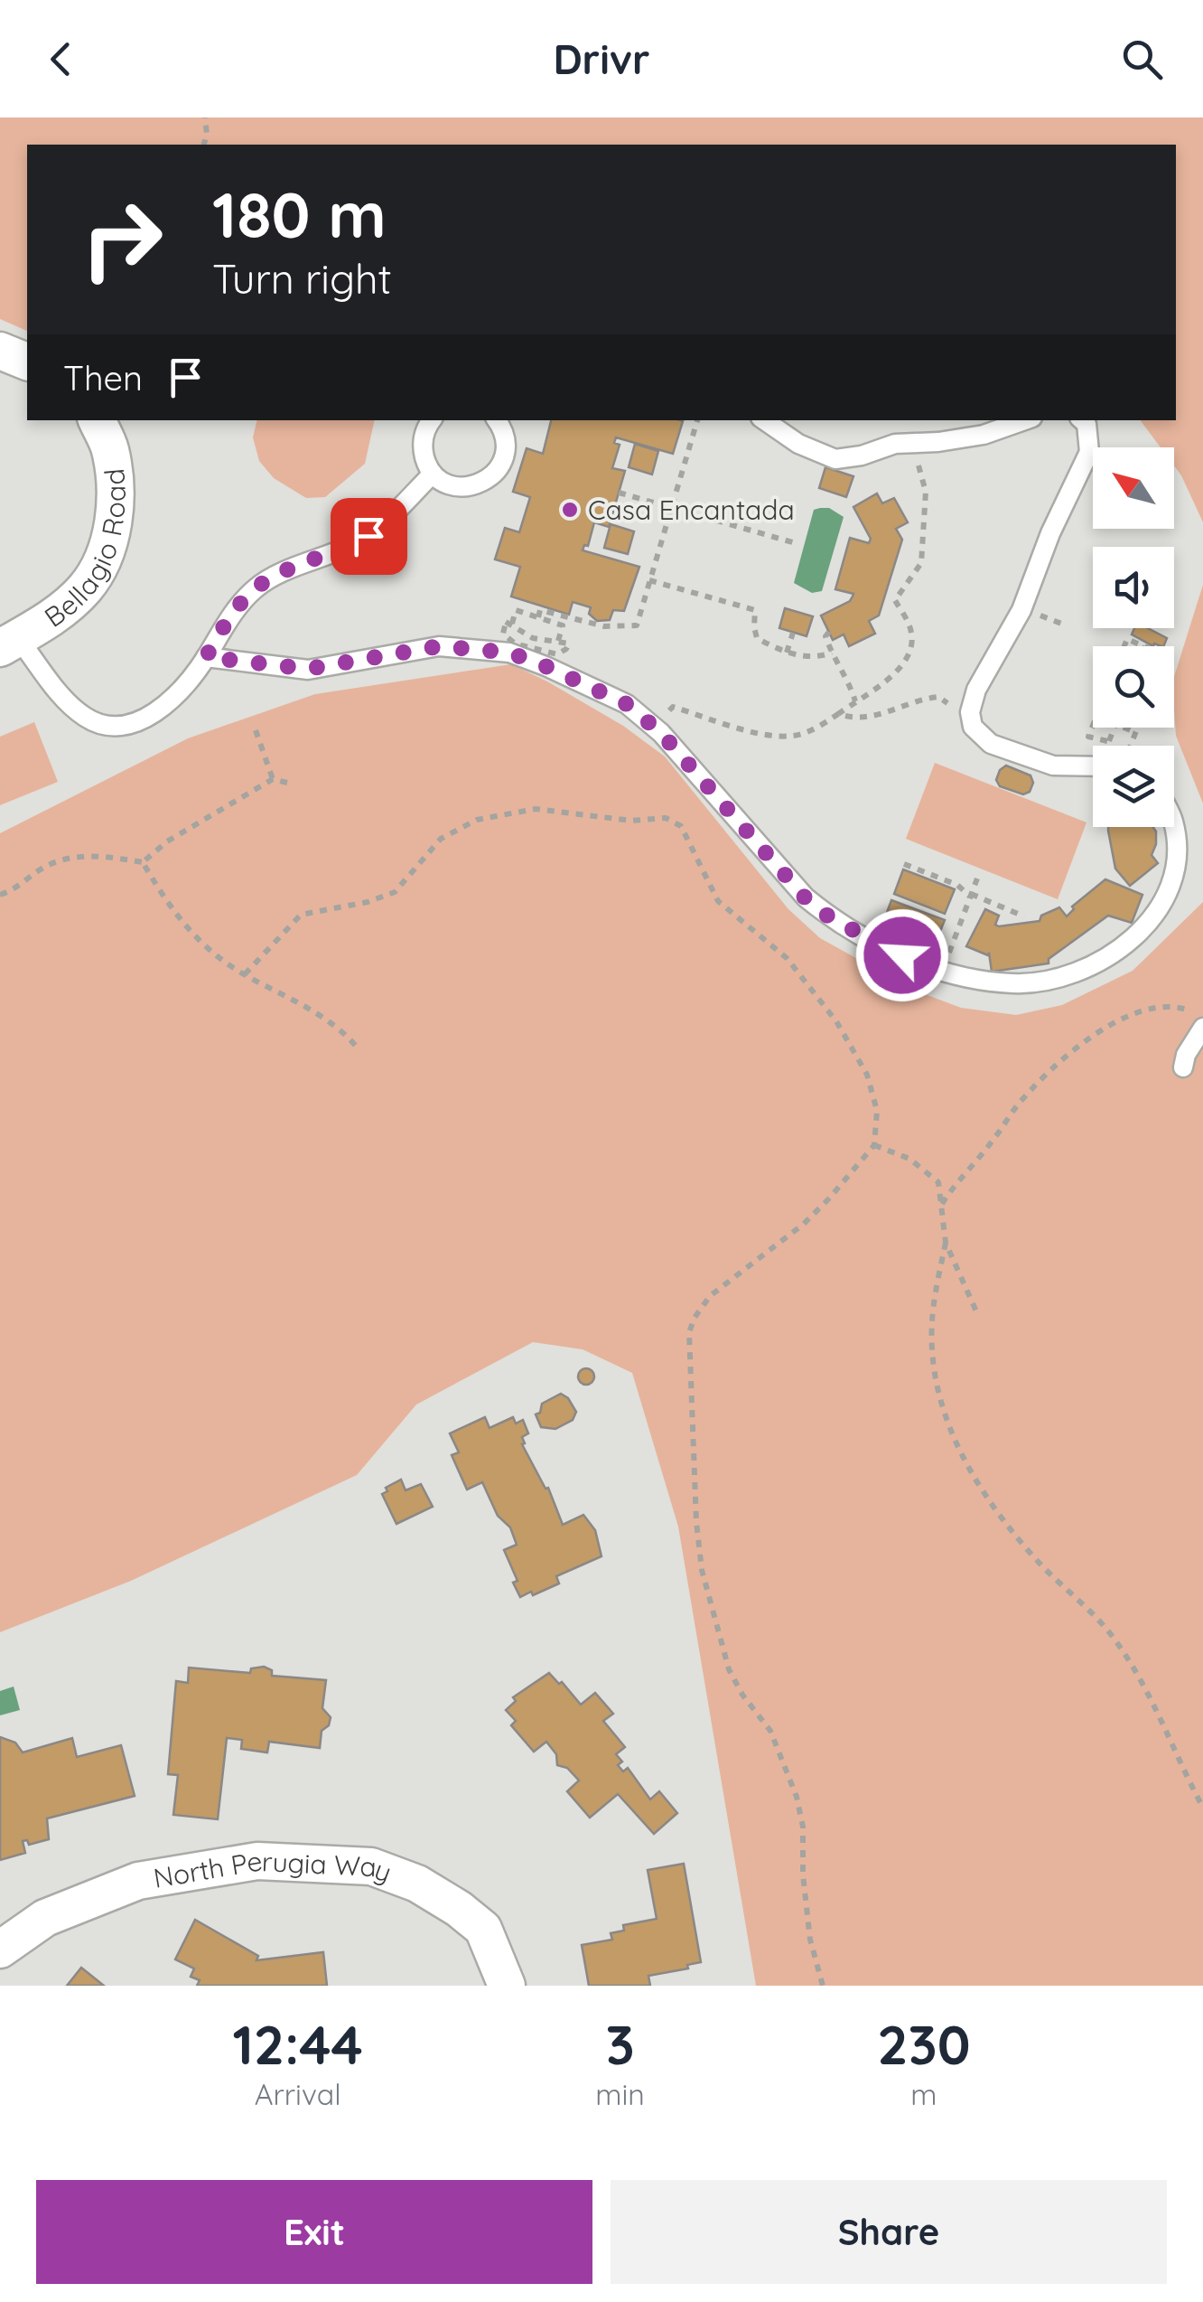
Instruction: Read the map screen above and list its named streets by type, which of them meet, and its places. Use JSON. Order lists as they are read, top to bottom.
{
  "streets": {
    "street": ["Bellagio Road", "North Perugia Way"]
  },
  "places": ["Casa Encantada"],
  "north": "top left",
  "page": {
    "header": "Drivr",
    "turn": ["180 m", "Turn right"],
    "then": "Then",
    "eta": [
      "12:44",
      "Arrival",
      "3",
      "min",
      "230",
      "m"
    ],
    "buttons": ["Exit", "Share"]
  }
}
